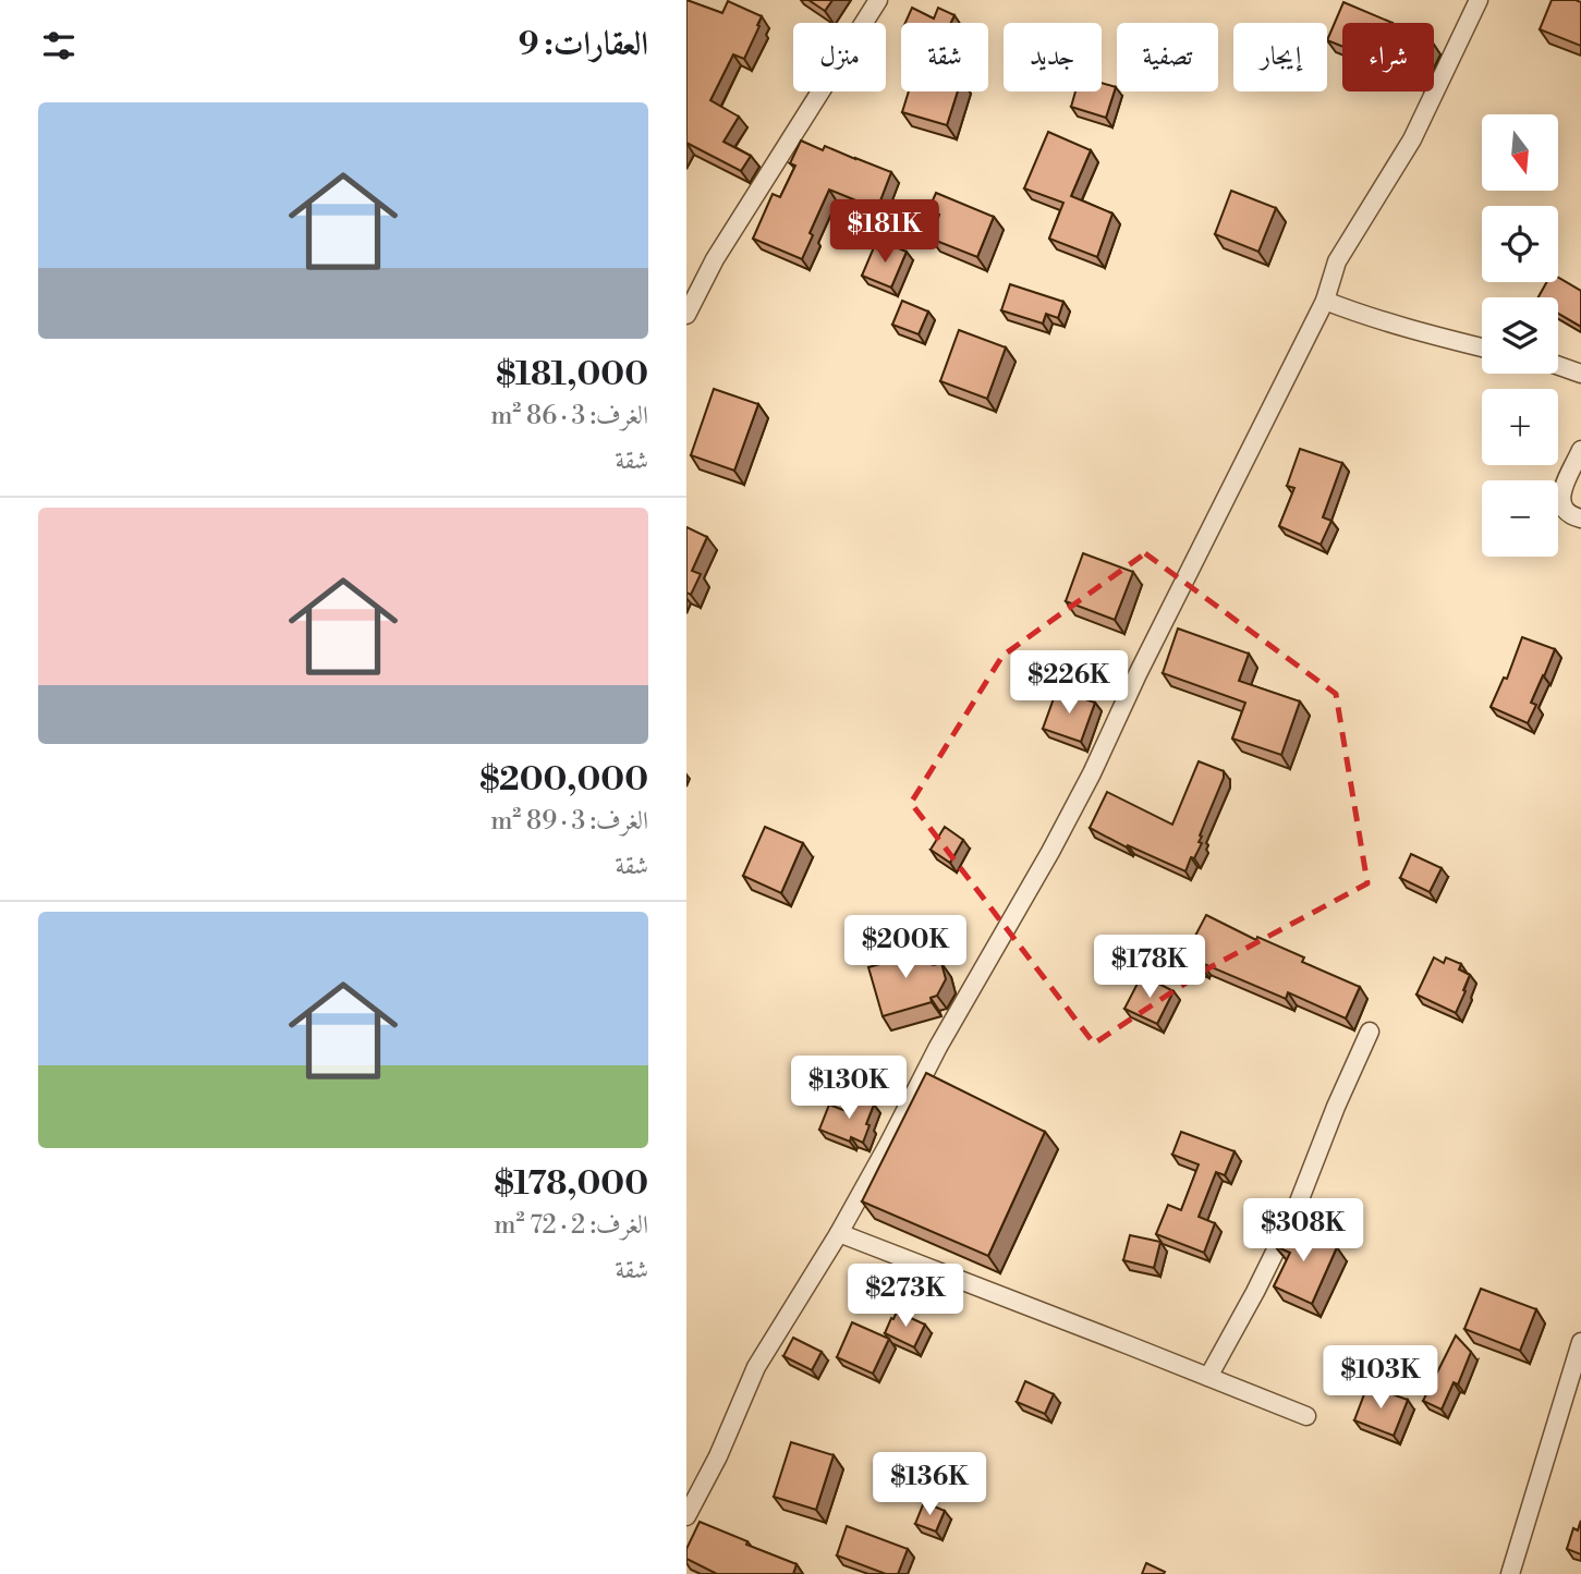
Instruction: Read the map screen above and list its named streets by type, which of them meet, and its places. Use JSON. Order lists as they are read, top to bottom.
{
  "north": "bottom",
  "page": {
    "heading": "العقارات: 9",
    "chip": [
      "شراء",
      "إيجار",
      "تصفية",
      "جديد",
      "شقة",
      "منزل"
    ],
    "list": [
      {
        "name": "$181,000",
        "note": "الغرف: 3 · 86 m² · شقة"
      },
      {
        "name": "$200,000",
        "note": "الغرف: 3 · 89 m² · شقة"
      },
      {
        "name": "$178,000",
        "note": "الغرف: 2 · 72 m² · شقة"
      }
    ],
    "map_buttons": ["+", "−"],
    "price": [
      "$181K",
      "$226K",
      "$200K",
      "$178K",
      "$130K",
      "$308K",
      "$273K",
      "$103K",
      "$136K"
    ]
  }
}
